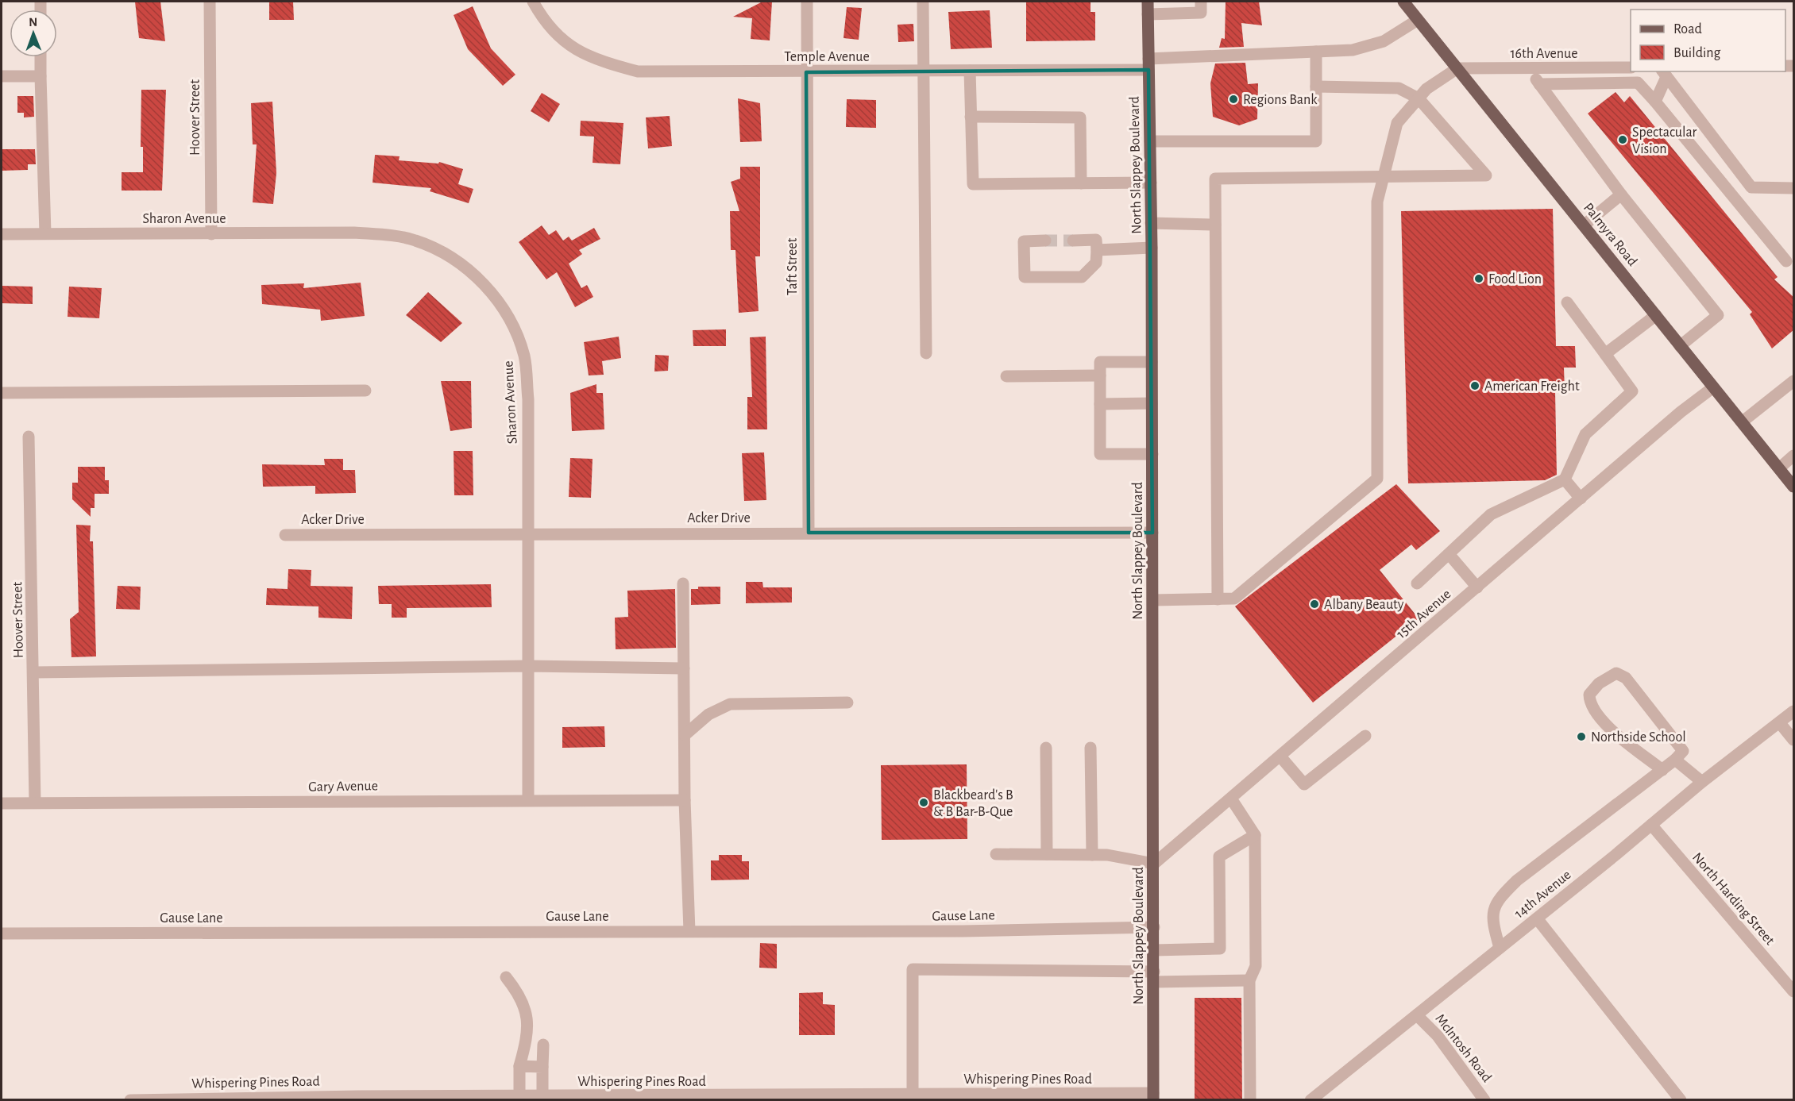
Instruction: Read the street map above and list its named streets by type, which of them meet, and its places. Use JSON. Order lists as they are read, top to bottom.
{
  "streets": {
    "main road": ["North Slappey Boulevard", "Palmyra Road"],
    "street": [
      "16th Avenue",
      "Temple Avenue",
      "Hoover Street",
      "Sharon Avenue",
      "Taft Street",
      "Acker Drive",
      "15th Avenue",
      "Gary Avenue",
      "14th Avenue",
      "North Harding Street",
      "Gause Lane",
      "McIntosh Road",
      "Whispering Pines Road"
    ]
  },
  "crossings": [
    ["16th Avenue", "Palmyra Road"],
    ["Temple Avenue", "North Slappey Boulevard"],
    ["Temple Avenue", "Palmyra Road"],
    ["Temple Avenue", "Taft Street"],
    ["Hoover Street", "Sharon Avenue"],
    ["Hoover Street", "Gary Avenue"],
    ["North Slappey Boulevard", "Acker Drive"],
    ["North Slappey Boulevard", "15th Avenue"],
    ["North Slappey Boulevard", "Gause Lane"],
    ["North Slappey Boulevard", "Whispering Pines Road"],
    ["Sharon Avenue", "Acker Drive"],
    ["Sharon Avenue", "Gary Avenue"],
    ["Palmyra Road", "15th Avenue"],
    ["Taft Street", "Acker Drive"],
    ["14th Avenue", "North Harding Street"],
    ["14th Avenue", "McIntosh Road"]
  ],
  "places": [
    "Regions Bank",
    "Spectacular Vision",
    "Food Lion",
    "American Freight",
    "Albany Beauty",
    "Northside School",
    "Blackbeard's B & B Bar-B-Que"
  ],
  "legend": ["Road", "Building"],
  "north": "top"
}
